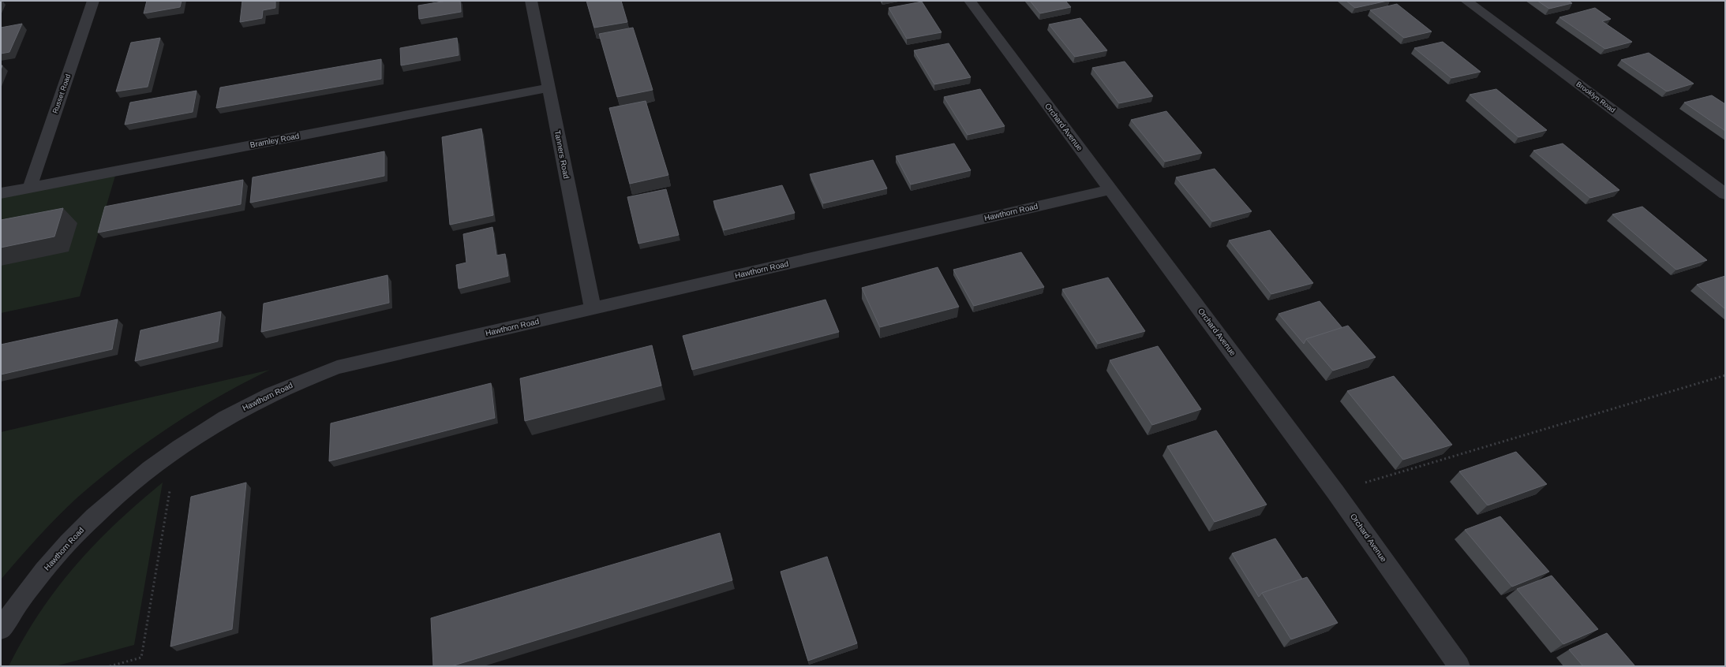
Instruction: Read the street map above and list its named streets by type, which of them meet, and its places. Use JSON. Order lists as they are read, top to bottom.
{
  "streets": {
    "street": [
      "Russet Road",
      "Brooklyn Road",
      "Orchard Avenue",
      "Bramley Road",
      "Tanners Road",
      "Hawthorn Road"
    ]
  },
  "crossings": [
    ["Russet Road", "Bramley Road"],
    ["Orchard Avenue", "Hawthorn Road"],
    ["Bramley Road", "Tanners Road"],
    ["Tanners Road", "Hawthorn Road"]
  ]
}
